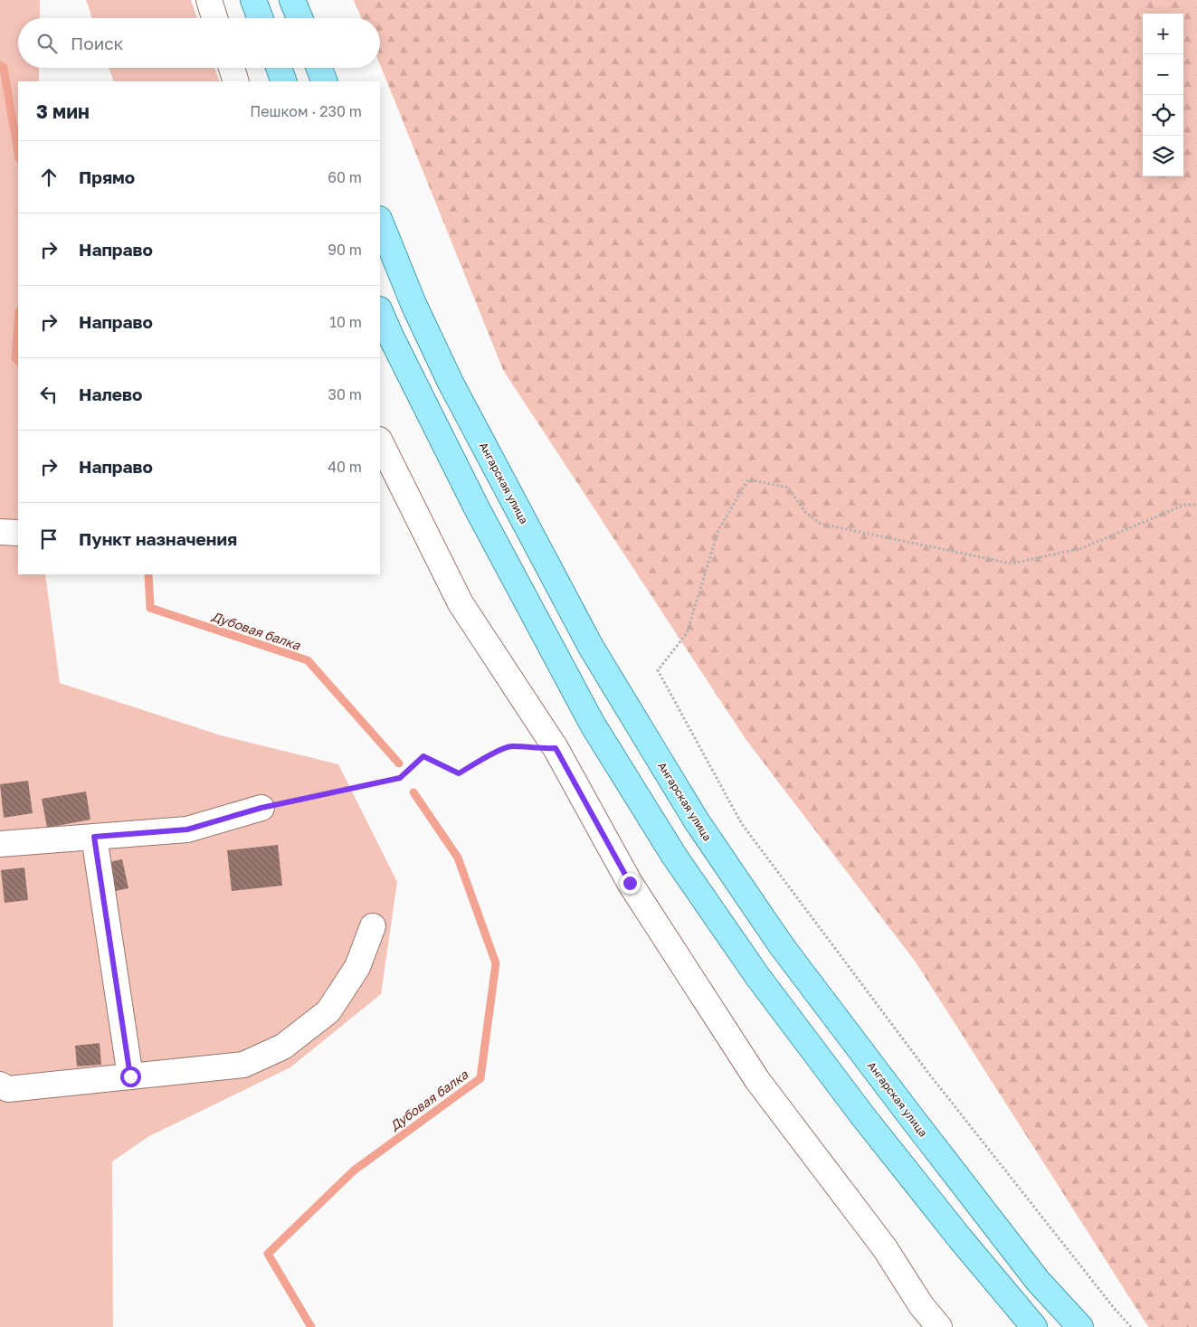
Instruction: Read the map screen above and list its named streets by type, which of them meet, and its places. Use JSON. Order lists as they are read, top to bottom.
{
  "streets": {
    "main road": ["Ангарская улица"]
  },
  "water": ["Дубовая балка"],
  "page": {
    "map_buttons": ["+", "−"],
    "search": "Поиск",
    "heading": ["3 мин", "Пешком · 230 m"],
    "list": [
      ["Прямо", "60 m"],
      ["Направо", "90 m"],
      ["Направо", "10 m"],
      ["Налево", "30 m"],
      ["Направо", "40 m"],
      "Пункт назначения"
    ]
  }
}
